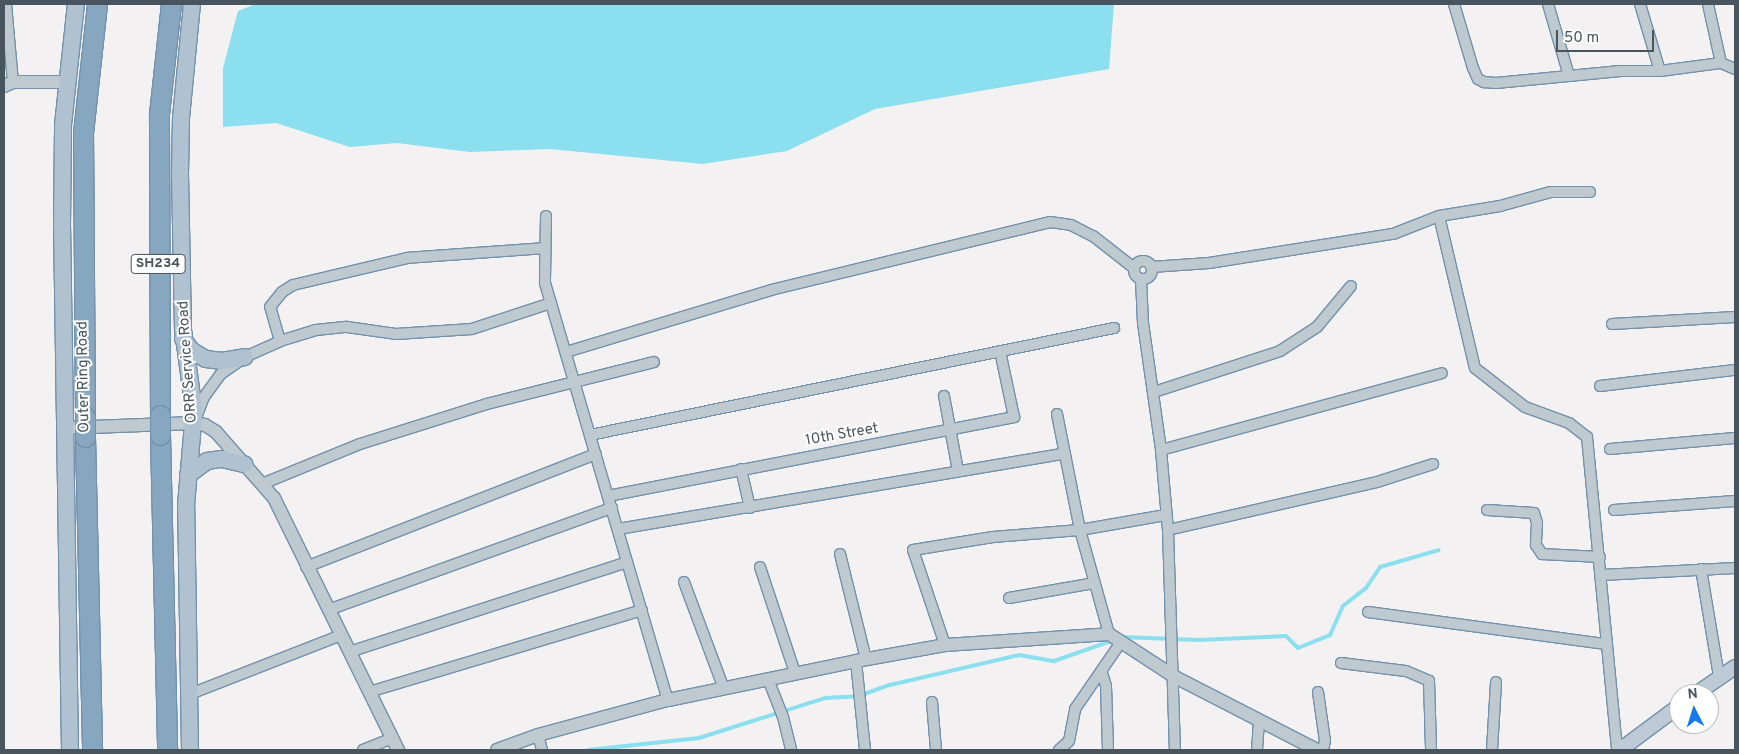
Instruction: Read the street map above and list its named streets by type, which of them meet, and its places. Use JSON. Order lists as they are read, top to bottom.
{
  "streets": {
    "highway": ["SH234", "Outer Ring Road"],
    "main road": ["ORR Service Road"],
    "street": ["10th Street"]
  },
  "scale_bar": "50 m",
  "north": "top"
}
